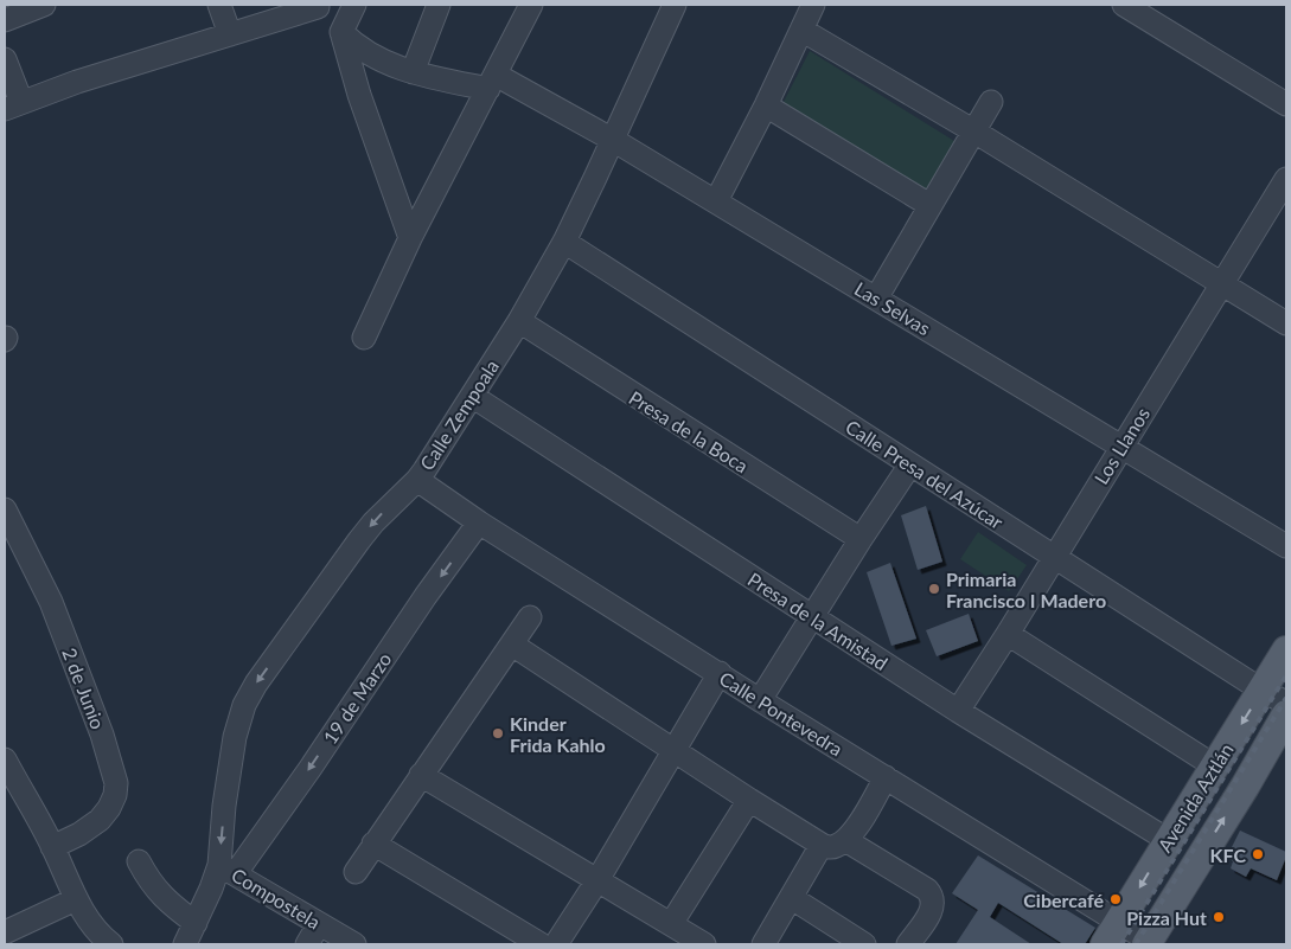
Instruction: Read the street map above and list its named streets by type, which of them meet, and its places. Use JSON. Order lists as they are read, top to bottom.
{
  "streets": {
    "main road": ["Avenida Aztlán"],
    "street": [
      "Las Selvas",
      "Calle Zempoala",
      "Presa de la Boca",
      "Los Llanos",
      "Calle Presa del Azúcar",
      "Presa de la Amistad",
      "2 de Junio",
      "19 de Marzo",
      "Calle Pontevedra",
      "Compostela"
    ]
  },
  "crossings": [
    ["Las Selvas", "Calle Zempoala"],
    ["Las Selvas", "Los Llanos"],
    ["Calle Zempoala", "Presa de la Boca"],
    ["Calle Zempoala", "Calle Presa del Azúcar"],
    ["Calle Zempoala", "Presa de la Amistad"],
    ["Calle Zempoala", "Calle Pontevedra"],
    ["Calle Zempoala", "Compostela"],
    ["Los Llanos", "Calle Presa del Azúcar"],
    ["Los Llanos", "Presa de la Amistad"],
    ["Calle Presa del Azúcar", "Avenida Aztlán"],
    ["Presa de la Amistad", "Avenida Aztlán"],
    ["19 de Marzo", "Calle Pontevedra"],
    ["19 de Marzo", "Compostela"],
    ["Calle Pontevedra", "Avenida Aztlán"]
  ],
  "places": [
    "Primaria Francisco I Madero",
    "Kinder Frida Kahlo",
    "KFC",
    "Cibercafé",
    "Pizza Hut"
  ]
}
